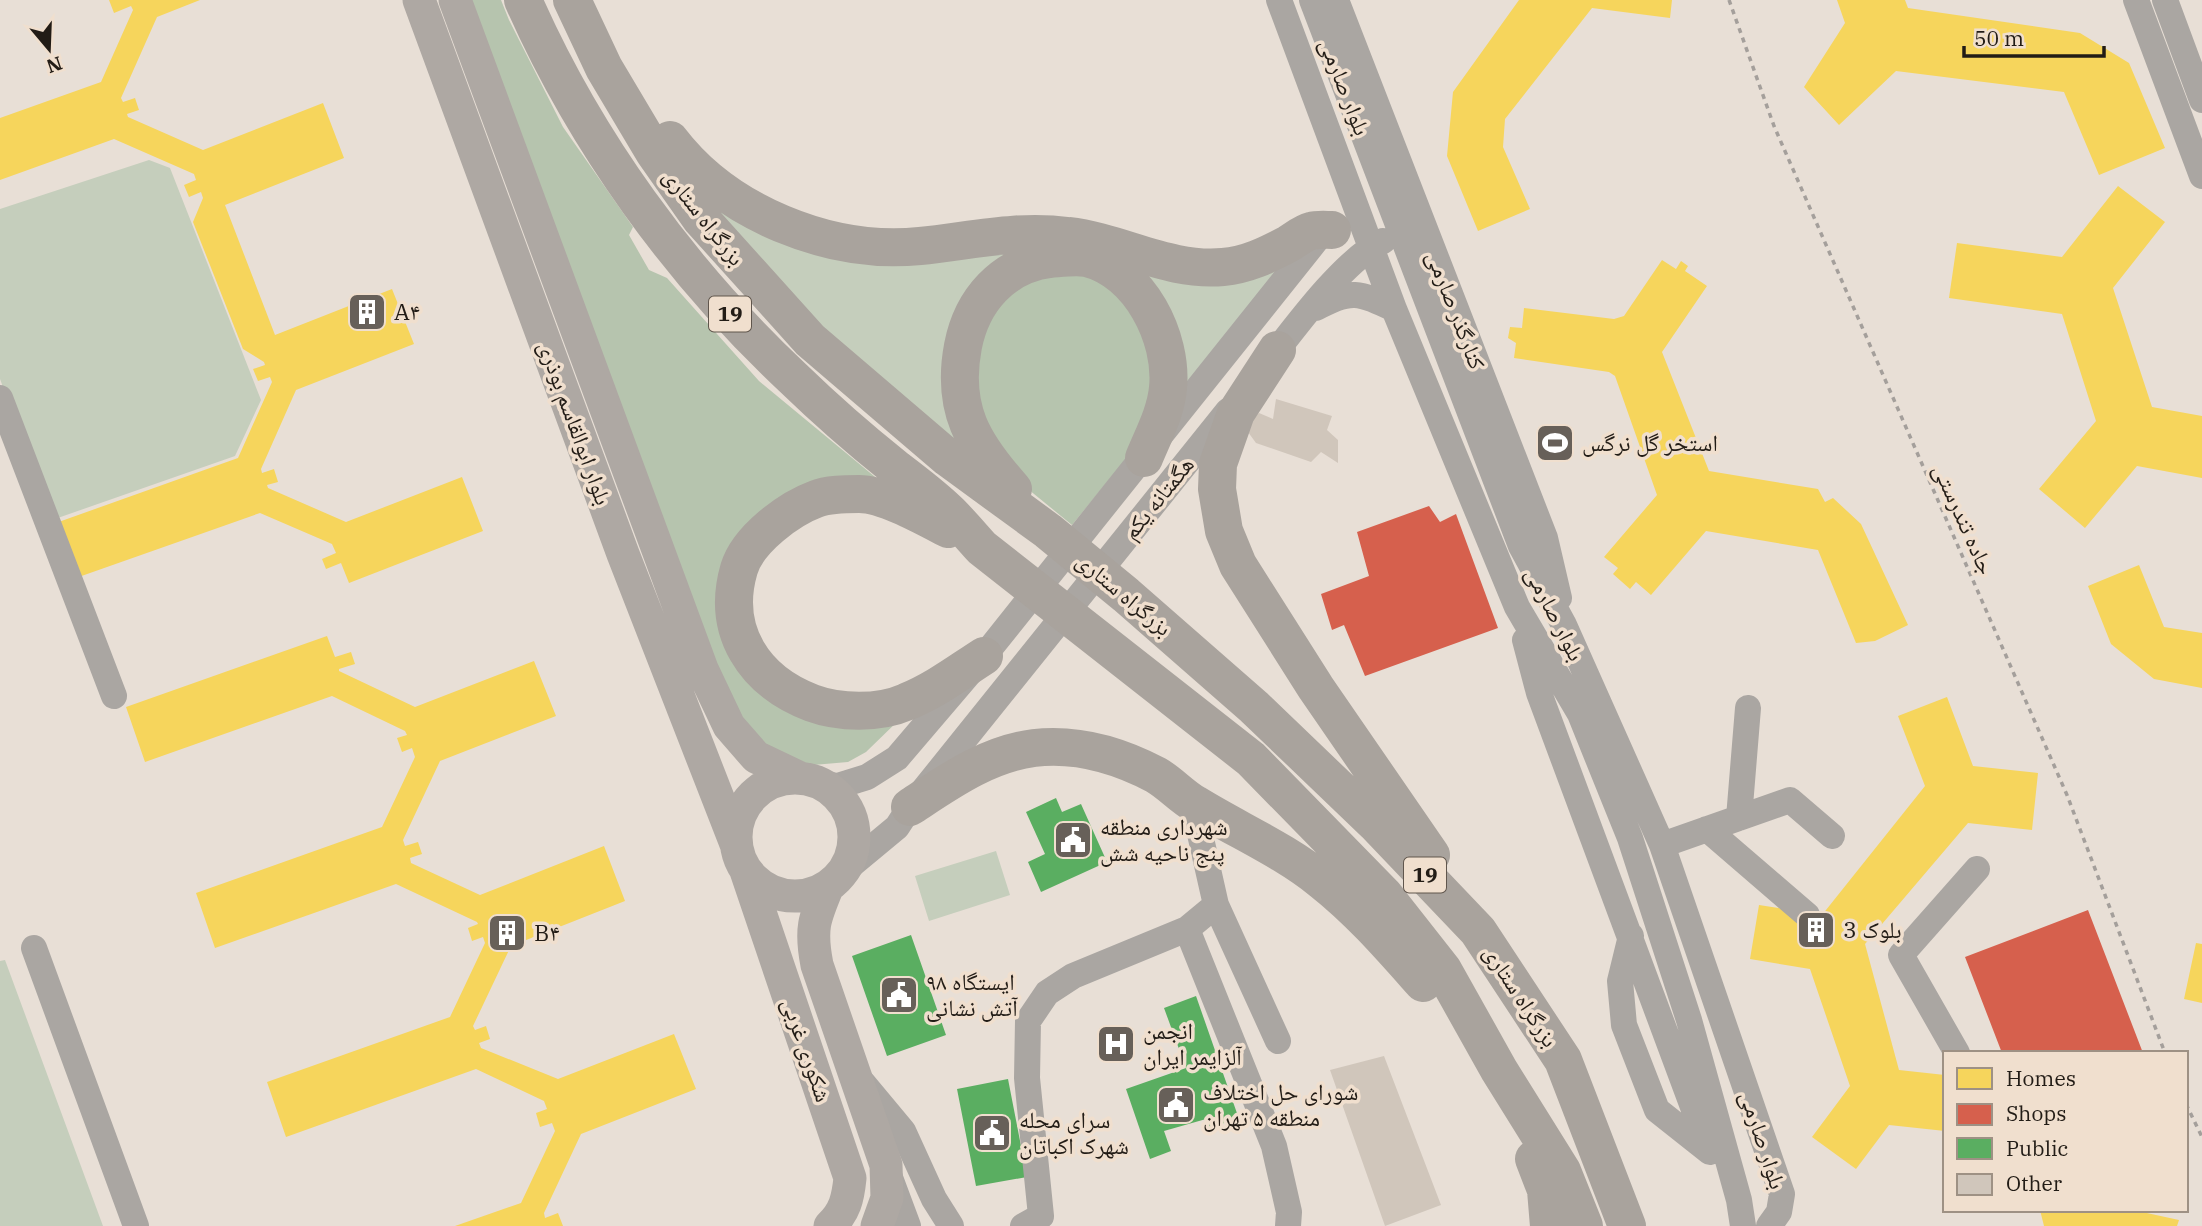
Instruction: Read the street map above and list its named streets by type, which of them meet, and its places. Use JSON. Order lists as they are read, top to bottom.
{
  "streets": {
    "highway": ["بزرگراه ستاری", "19"],
    "main road": ["بلوار ابوالقاسم بوذری", "شکوری غربی"],
    "street": ["بلوار صارمی", "کنارگذر صارمی", "هگمتانه یکم"],
    "path": ["جاده تندرستی"]
  },
  "crossings": [
    ["بلوار صارمی", "کنارگذر صارمی"],
    ["بلوار صارمی", "هگمتانه یکم"],
    ["بلوار ابوالقاسم بوذری", "هگمتانه یکم"],
    ["بلوار ابوالقاسم بوذری", "شکوری غربی"],
    ["هگمتانه یکم", "شکوری غربی"]
  ],
  "places": {
    "building": ["A۴", "بلوک 3", "B۴"],
    "sports": ["استخر گل نرگس"],
    "public building": [
      "شهرداری منطقه پنج ناحیه شش",
      "ایستگاه ۹۸ آتش نشانی",
      "شورای حل اختلاف منطقه ۵ تهران",
      "سرای محله شهرک اکباتان"
    ],
    "hospital": ["انجمن آلزایمر ایران"]
  },
  "legend": [
    "Homes",
    "Shops",
    "Public",
    "Other"
  ],
  "scale_bar": "50 m",
  "north": "bottom"
}
